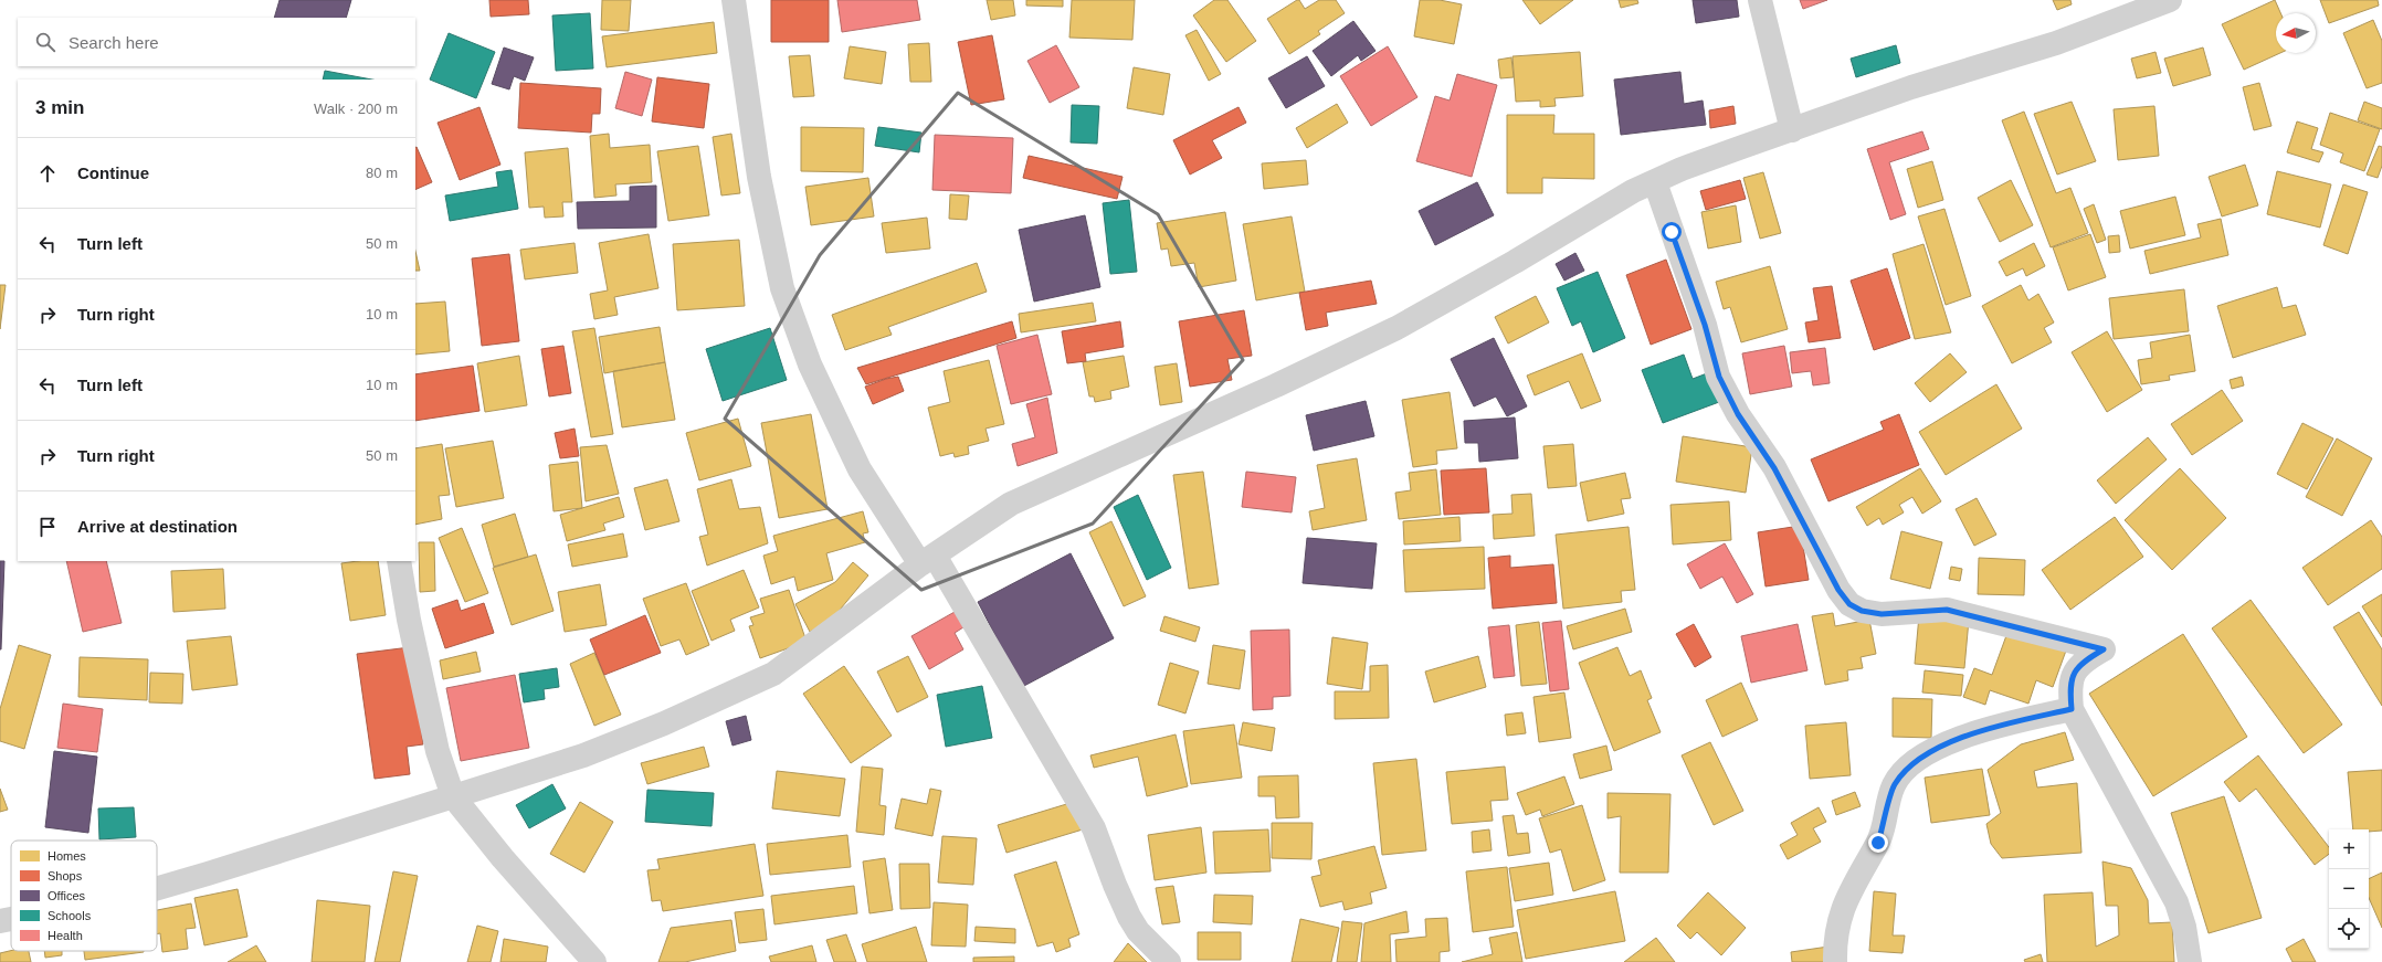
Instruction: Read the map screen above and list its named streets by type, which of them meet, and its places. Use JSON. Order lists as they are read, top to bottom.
{
  "legend": [
    "Homes",
    "Shops",
    "Offices",
    "Schools",
    "Health"
  ],
  "north": "left",
  "page": {
    "search": "Search here",
    "heading": ["3 min", "Walk · 200 m"],
    "list": [
      ["Continue", "80 m"],
      ["Turn left", "50 m"],
      ["Turn right", "10 m"],
      ["Turn left", "10 m"],
      ["Turn right", "50 m"],
      "Arrive at destination"
    ],
    "map_buttons": ["+", "−"]
  }
}
